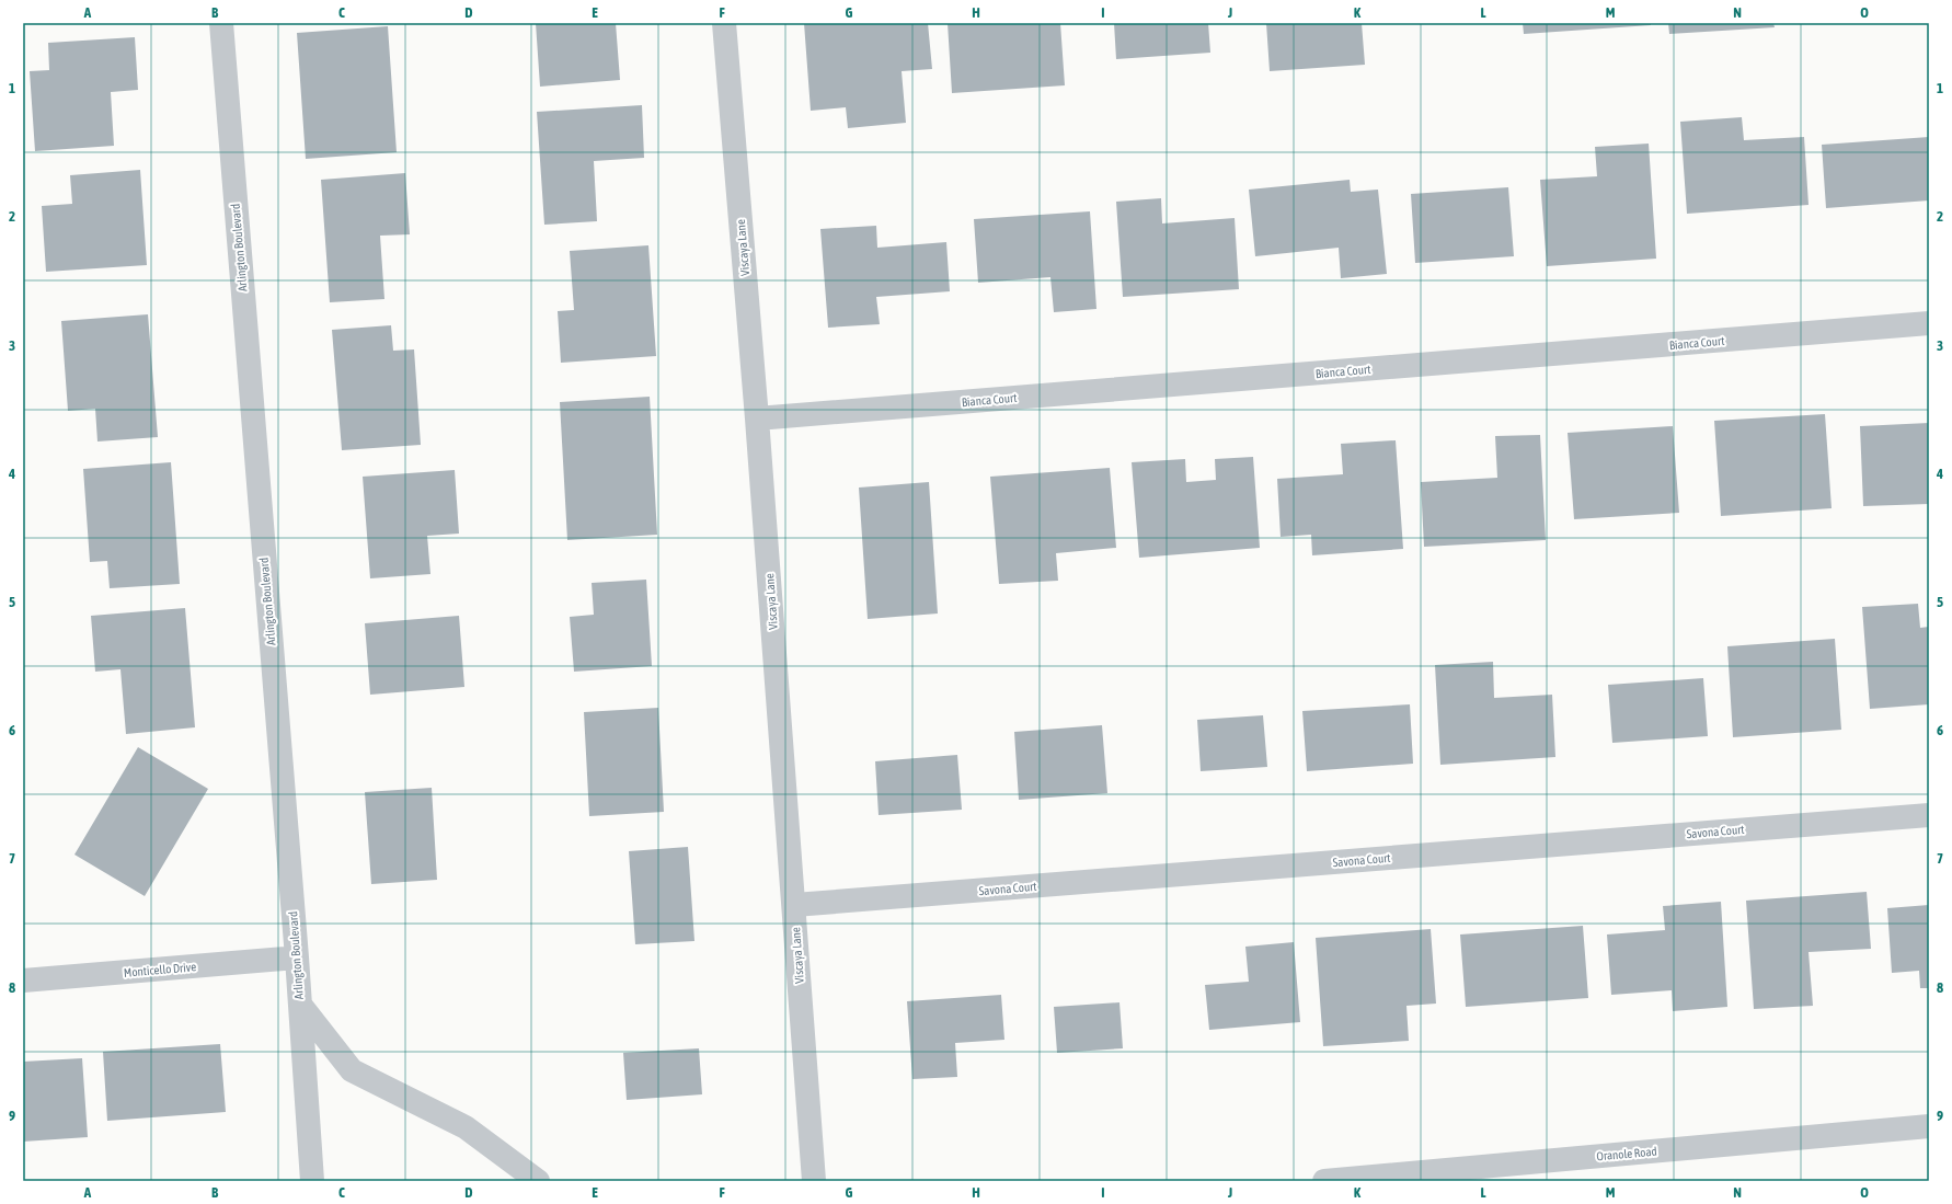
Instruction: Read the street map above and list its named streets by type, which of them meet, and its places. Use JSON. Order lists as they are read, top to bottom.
{
  "streets": {
    "street": [
      "Arlington Boulevard",
      "Viscaya Lane",
      "Bianca Court",
      "Savona Court",
      "Monticello Drive",
      "Oranole Road"
    ]
  },
  "crossings": [
    ["Arlington Boulevard", "Monticello Drive"],
    ["Viscaya Lane", "Bianca Court"],
    ["Viscaya Lane", "Savona Court"]
  ],
  "grid": {
    "columns": [
      "A",
      "B",
      "C",
      "D",
      "E",
      "F",
      "G",
      "H",
      "I",
      "J",
      "K",
      "L",
      "M",
      "N",
      "O"
    ],
    "rows": [
      "1",
      "2",
      "3",
      "4",
      "5",
      "6",
      "7",
      "8",
      "9"
    ]
  }
}
